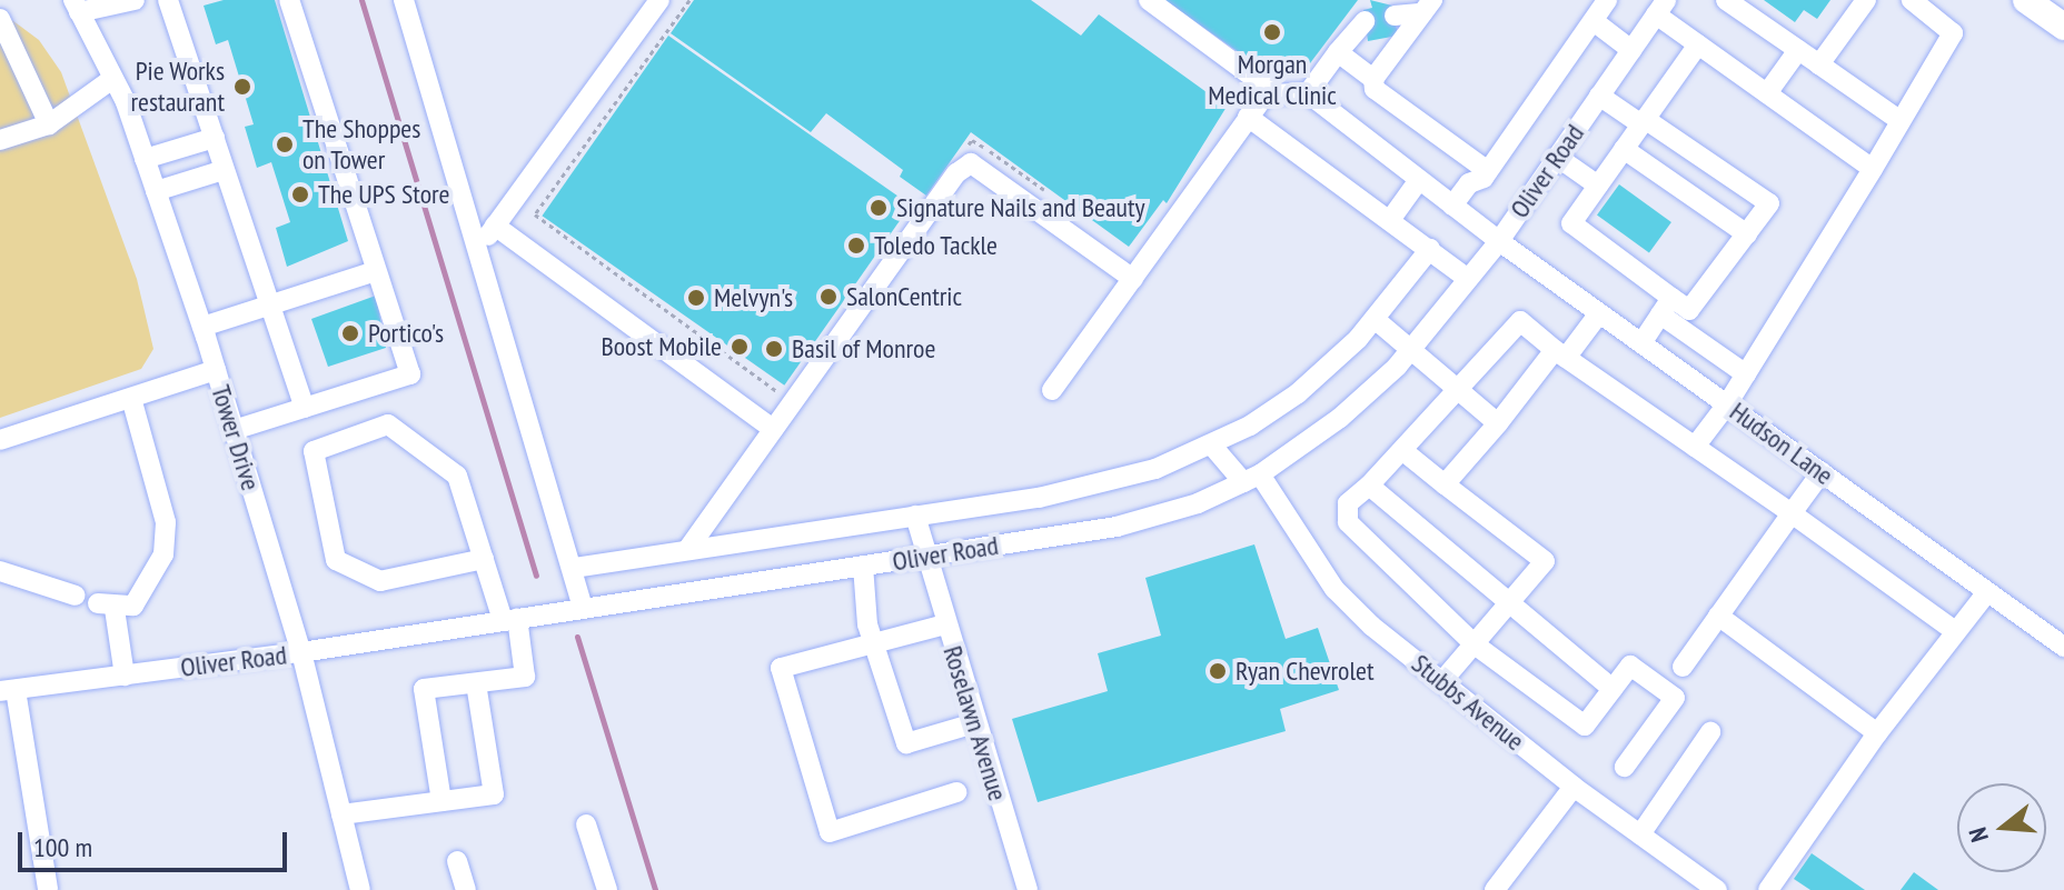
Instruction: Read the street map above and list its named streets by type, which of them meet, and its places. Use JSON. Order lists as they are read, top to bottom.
{
  "streets": {
    "street": [
      "Oliver Road",
      "Tower Drive",
      "Hudson Lane",
      "Stubbs Avenue",
      "Roselawn Avenue"
    ]
  },
  "crossings": [
    ["Oliver Road", "Tower Drive"],
    ["Oliver Road", "Hudson Lane"],
    ["Oliver Road", "Stubbs Avenue"],
    ["Oliver Road", "Roselawn Avenue"]
  ],
  "places": [
    "Morgan Medical Clinic",
    "Pie Works restaurant",
    "The Shoppes on Tower",
    "The UPS Store",
    "Signature Nails and Beauty",
    "Toledo Tackle",
    "SalonCentric",
    "Melvyn's",
    "Portico's",
    "Boost Mobile",
    "Basil of Monroe",
    "Ryan Chevrolet"
  ],
  "scale_bar": "100 m",
  "north": "left"
}
